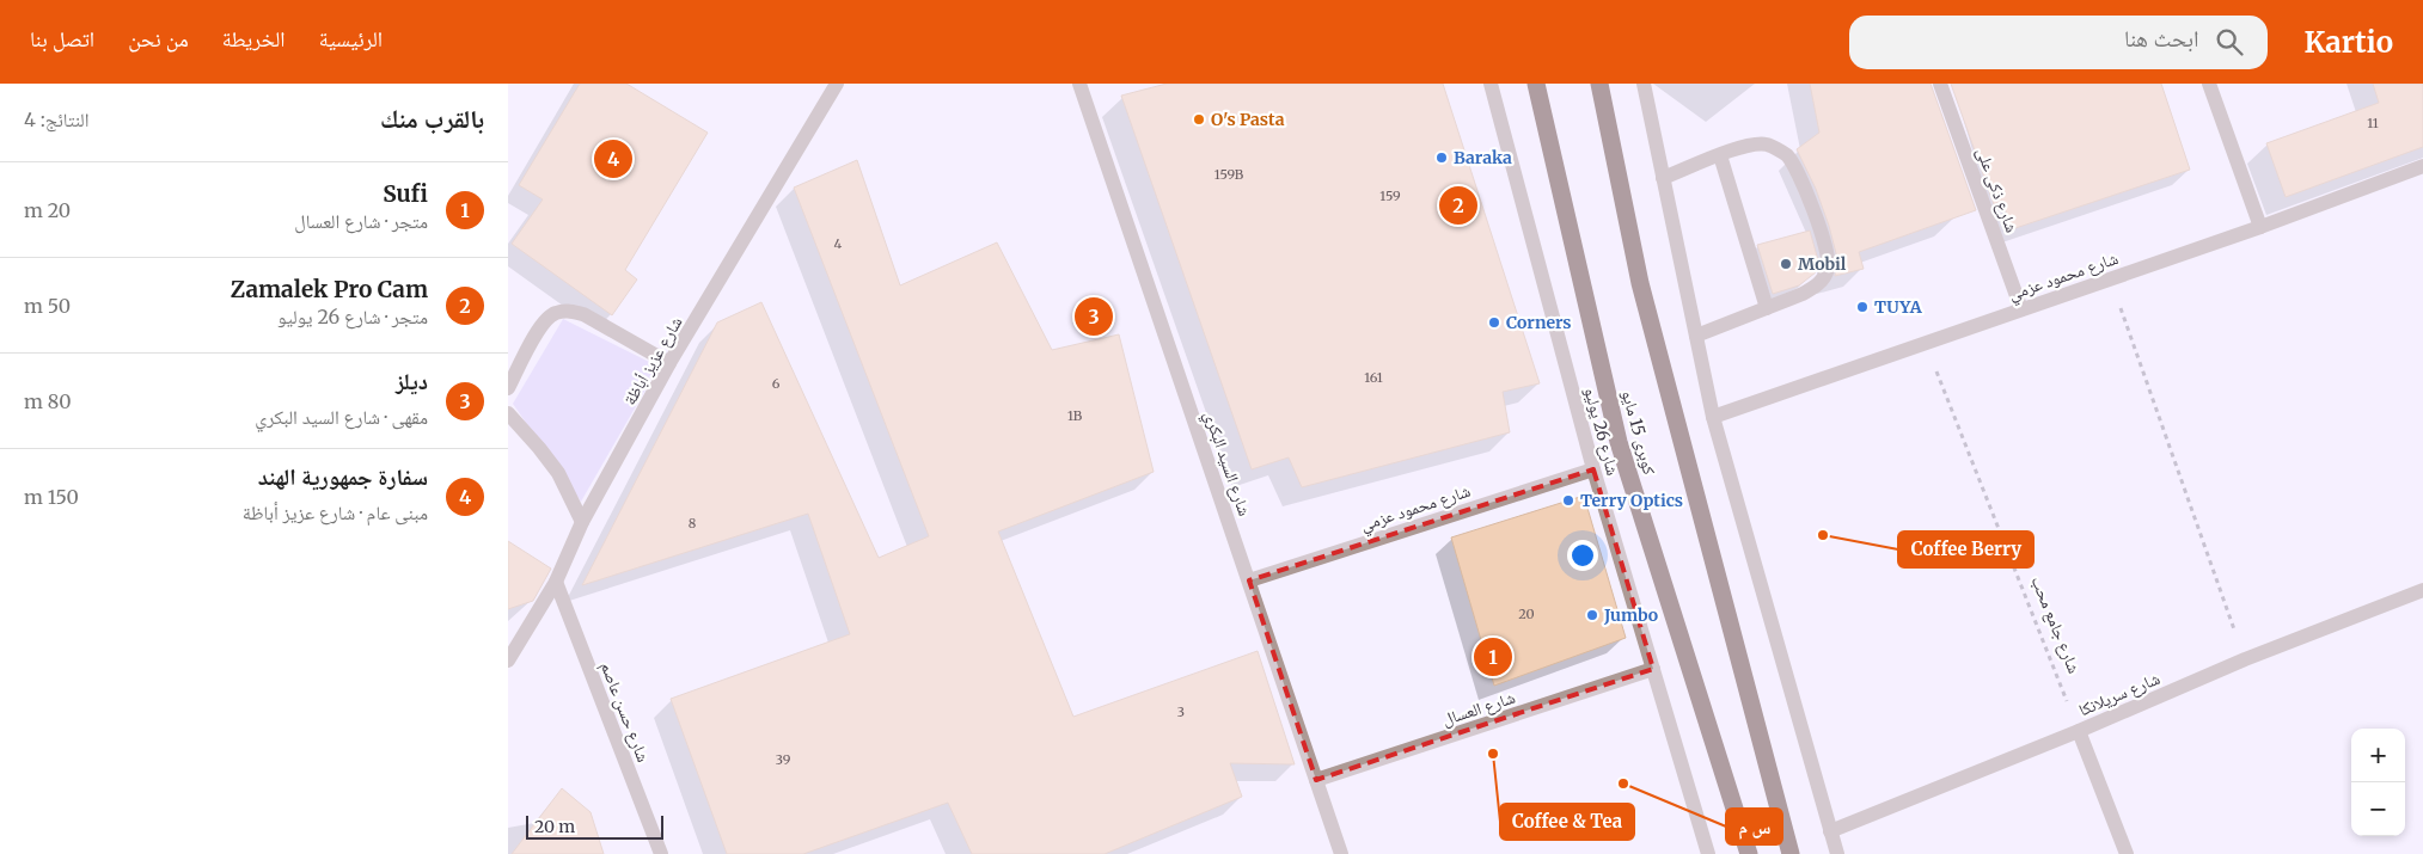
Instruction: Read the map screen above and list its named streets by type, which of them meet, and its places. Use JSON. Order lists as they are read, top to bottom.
{
  "streets": {
    "highway": ["كوبرى 15 مايو"],
    "street": [
      "شارع ذكى على",
      "شارع محمود عزمي",
      "شارع عزيز أباظة",
      "شارع 26 يوليو",
      "شارع السيد البكري",
      "شارع سريلانكا",
      "شارع العسال",
      "شارع حسن عاصم"
    ],
    "path": ["شارع جامع محب"]
  },
  "crossings": [
    ["شارع ذكى على", "شارع محمود عزمي"],
    ["شارع محمود عزمي", "شارع 26 يوليو"],
    ["شارع محمود عزمي", "شارع السيد البكري"],
    ["شارع محمود عزمي", "شارع جامع محب"],
    ["شارع عزيز أباظة", "شارع حسن عاصم"],
    ["شارع 26 يوليو", "شارع العسال"],
    ["شارع السيد البكري", "شارع العسال"],
    ["شارع جامع محب", "شارع سريلانكا"]
  ],
  "places": [
    "O's Pasta",
    "Baraka",
    "Mobil",
    "TUYA",
    "Corners",
    "Terry Optics",
    "Coffee Berry",
    "Jumbo",
    "Coffee & Tea",
    "س م"
  ],
  "house_numbers": [
    "11",
    "159B",
    "159",
    "4",
    "161",
    "6",
    "1B",
    "8",
    "20",
    "3",
    "39"
  ],
  "scale_bar": "20 m",
  "page": {
    "header": "Kartio",
    "search": "ابحث هنا",
    "nav": [
      "الرئيسية",
      "الخريطة",
      "من نحن",
      "اتصل بنا"
    ],
    "heading": ["بالقرب منك", "النتائج: 4"],
    "pins": [
      "4",
      "2",
      "3",
      "1"
    ],
    "list": [
      {
        "mark": "1",
        "name": "Sufi",
        "note": "متجر · شارع العسال",
        "value": "20 m"
      },
      {
        "mark": "2",
        "name": "Zamalek Pro Cam",
        "note": "متجر · شارع 26 يوليو",
        "value": "50 m"
      },
      {
        "mark": "3",
        "name": "ديلز",
        "note": "مقهى · شارع السيد البكري",
        "value": "80 m"
      },
      {
        "mark": "4",
        "name": "سفارة جمهورية الهند",
        "note": "مبنى عام · شارع عزيز أباظة",
        "value": "150 m"
      }
    ],
    "map_buttons": ["+", "−"],
    "scale": "20 m"
  }
}
